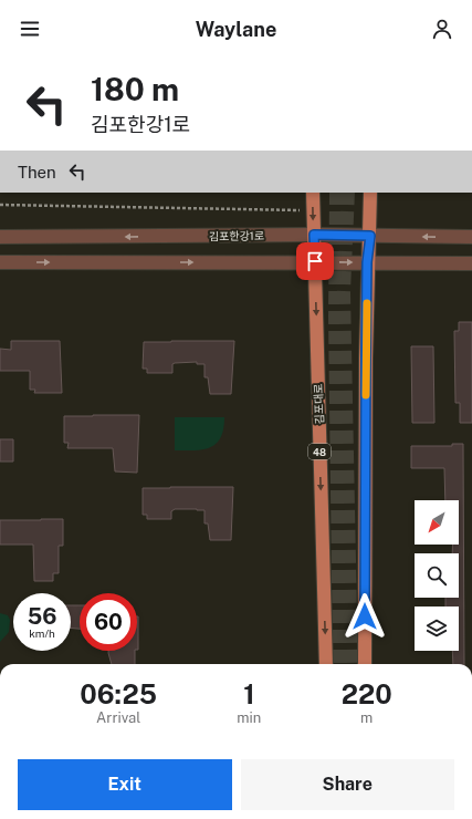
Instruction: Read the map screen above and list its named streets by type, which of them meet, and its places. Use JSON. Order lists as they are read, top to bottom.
{
  "streets": {
    "main road": ["김포대로", "48"],
    "street": ["김포한강1로"]
  },
  "crossings": [
    ["김포한강1로", "김포대로"]
  ],
  "north": "bottom left",
  "page": {
    "header": "Waylane",
    "turn": ["180 m", "김포한강1로"],
    "then": "Then",
    "speed": "56 km/h",
    "limit": "60",
    "eta": [
      "06:25",
      "Arrival",
      "1",
      "min",
      "220",
      "m"
    ],
    "buttons": ["Exit", "Share"]
  }
}
